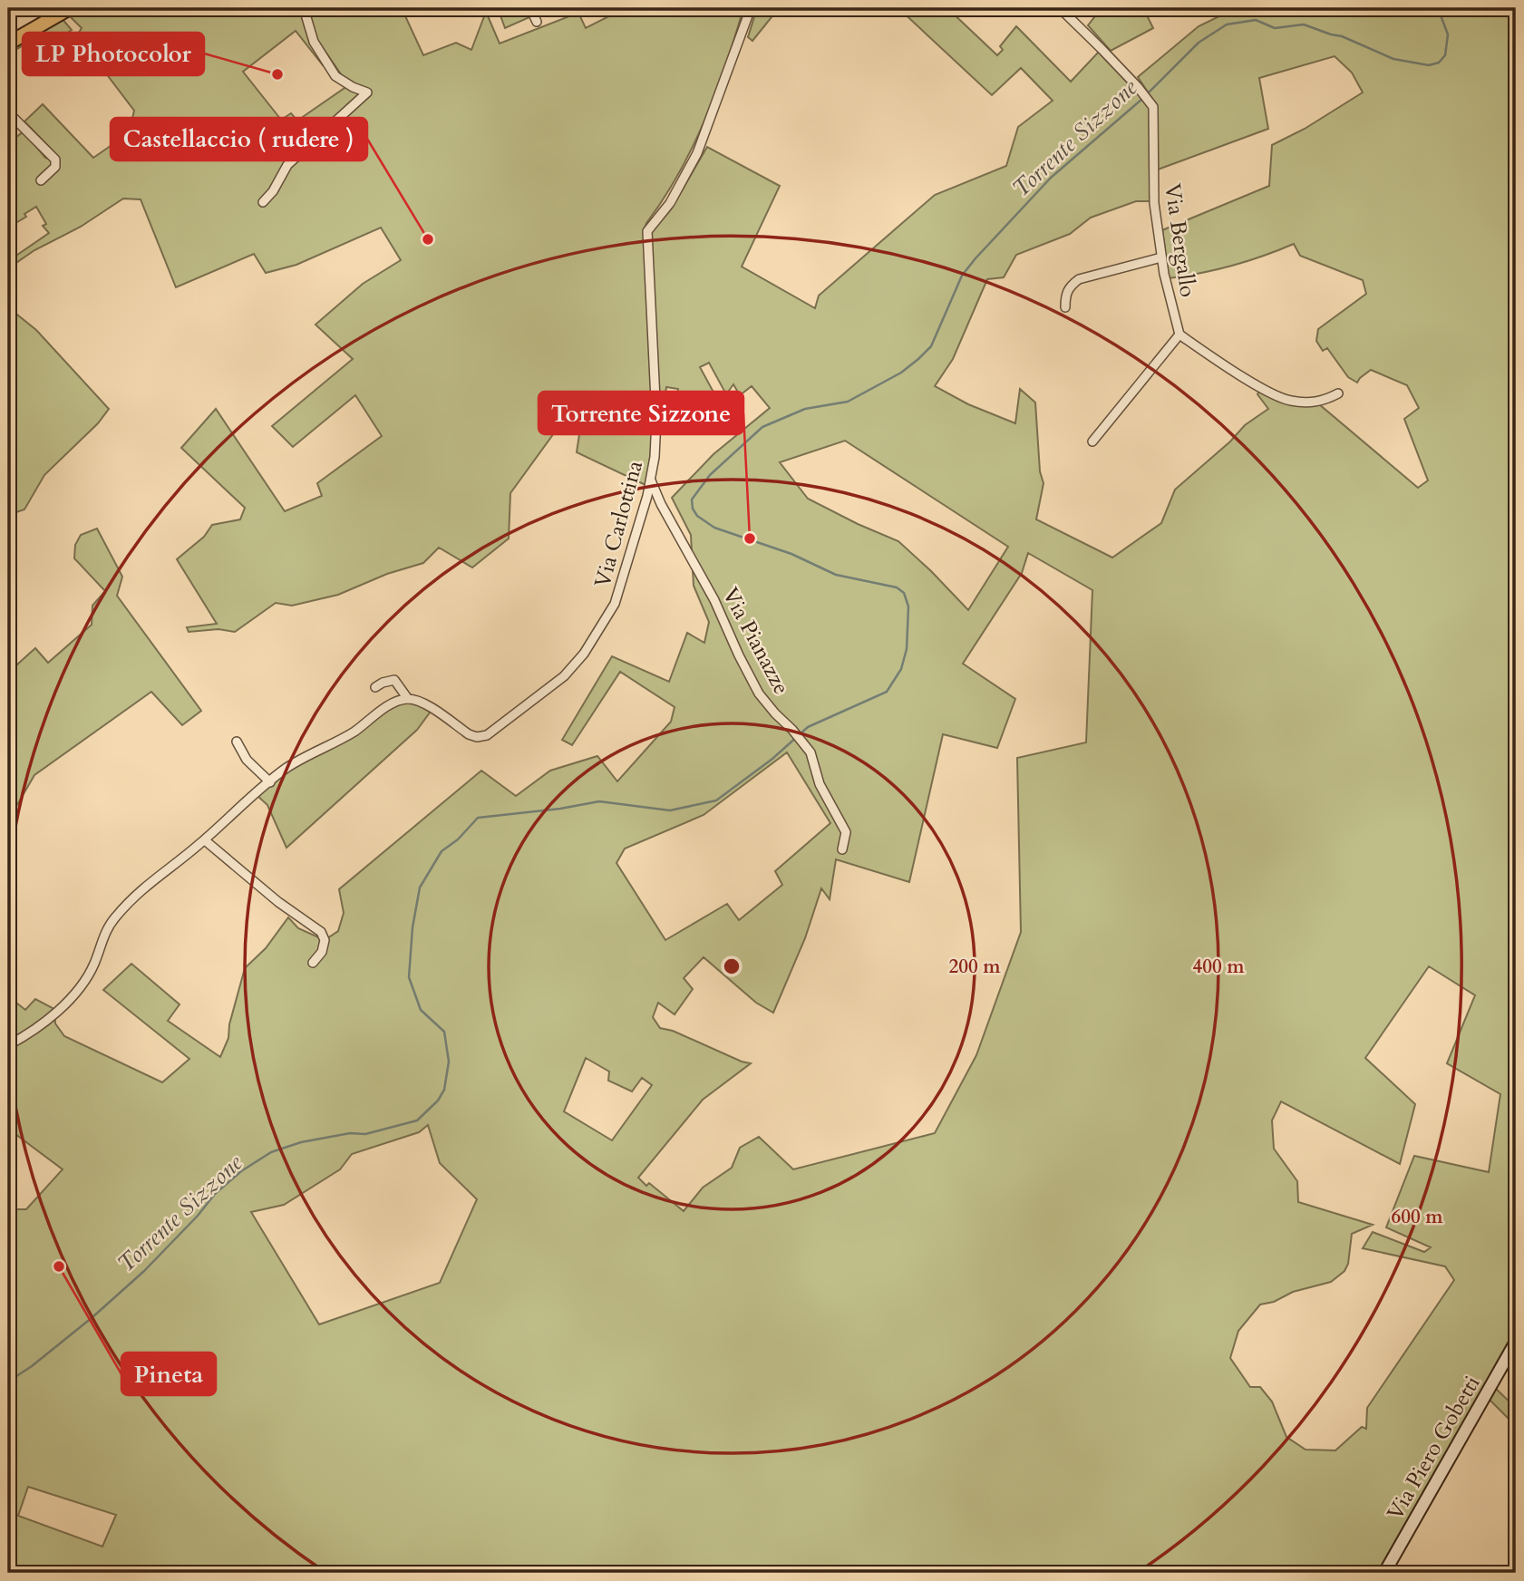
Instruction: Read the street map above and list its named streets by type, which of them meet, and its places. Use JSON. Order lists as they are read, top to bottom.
{
  "streets": {
    "street": [
      "Via Bergallo",
      "Via Carlottina",
      "Via Pianazze",
      "Via Piero Gobetti"
    ]
  },
  "crossings": [
    ["Via Carlottina", "Via Pianazze"]
  ],
  "water": ["Torrente Sizzone"],
  "places": [
    "LP Photocolor",
    "Castellaccio ( rudere )",
    "Torrente Sizzone",
    "Pineta"
  ],
  "rings": ["200 m", "400 m", "600 m"]
}
